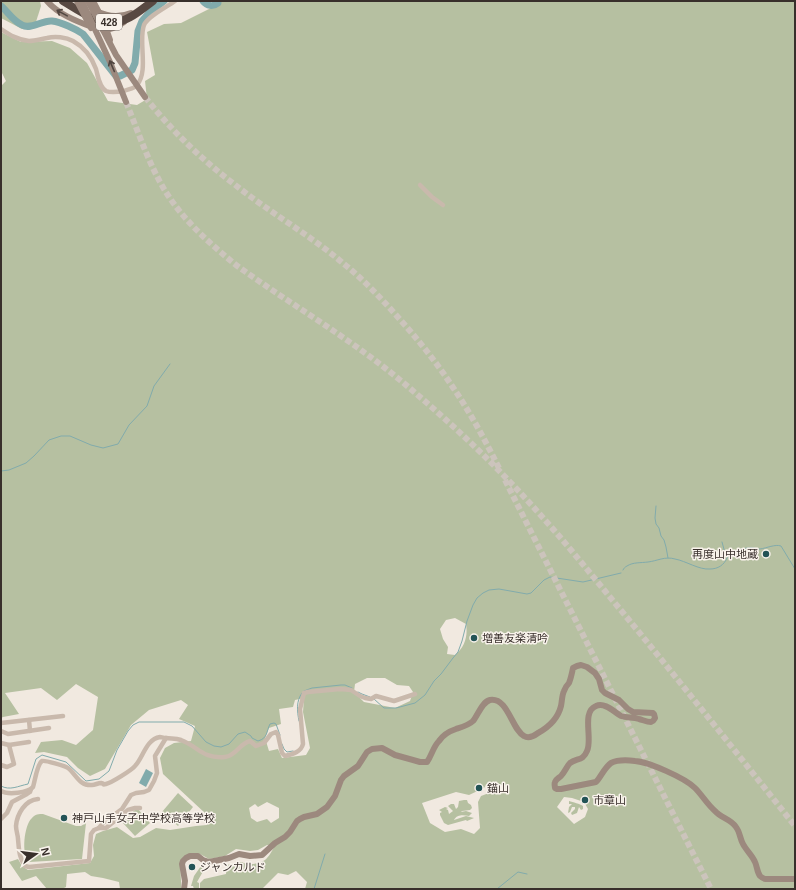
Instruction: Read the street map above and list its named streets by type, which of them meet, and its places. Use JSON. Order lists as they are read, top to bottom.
{
  "streets": {
    "highway": ["428"]
  },
  "places": [
    "再度山中地蔵",
    "増善友楽清吟",
    "錨山",
    "市章山",
    "神戸山手女子中学校高等学校",
    "ジャンカルド"
  ],
  "north": "right"
}
